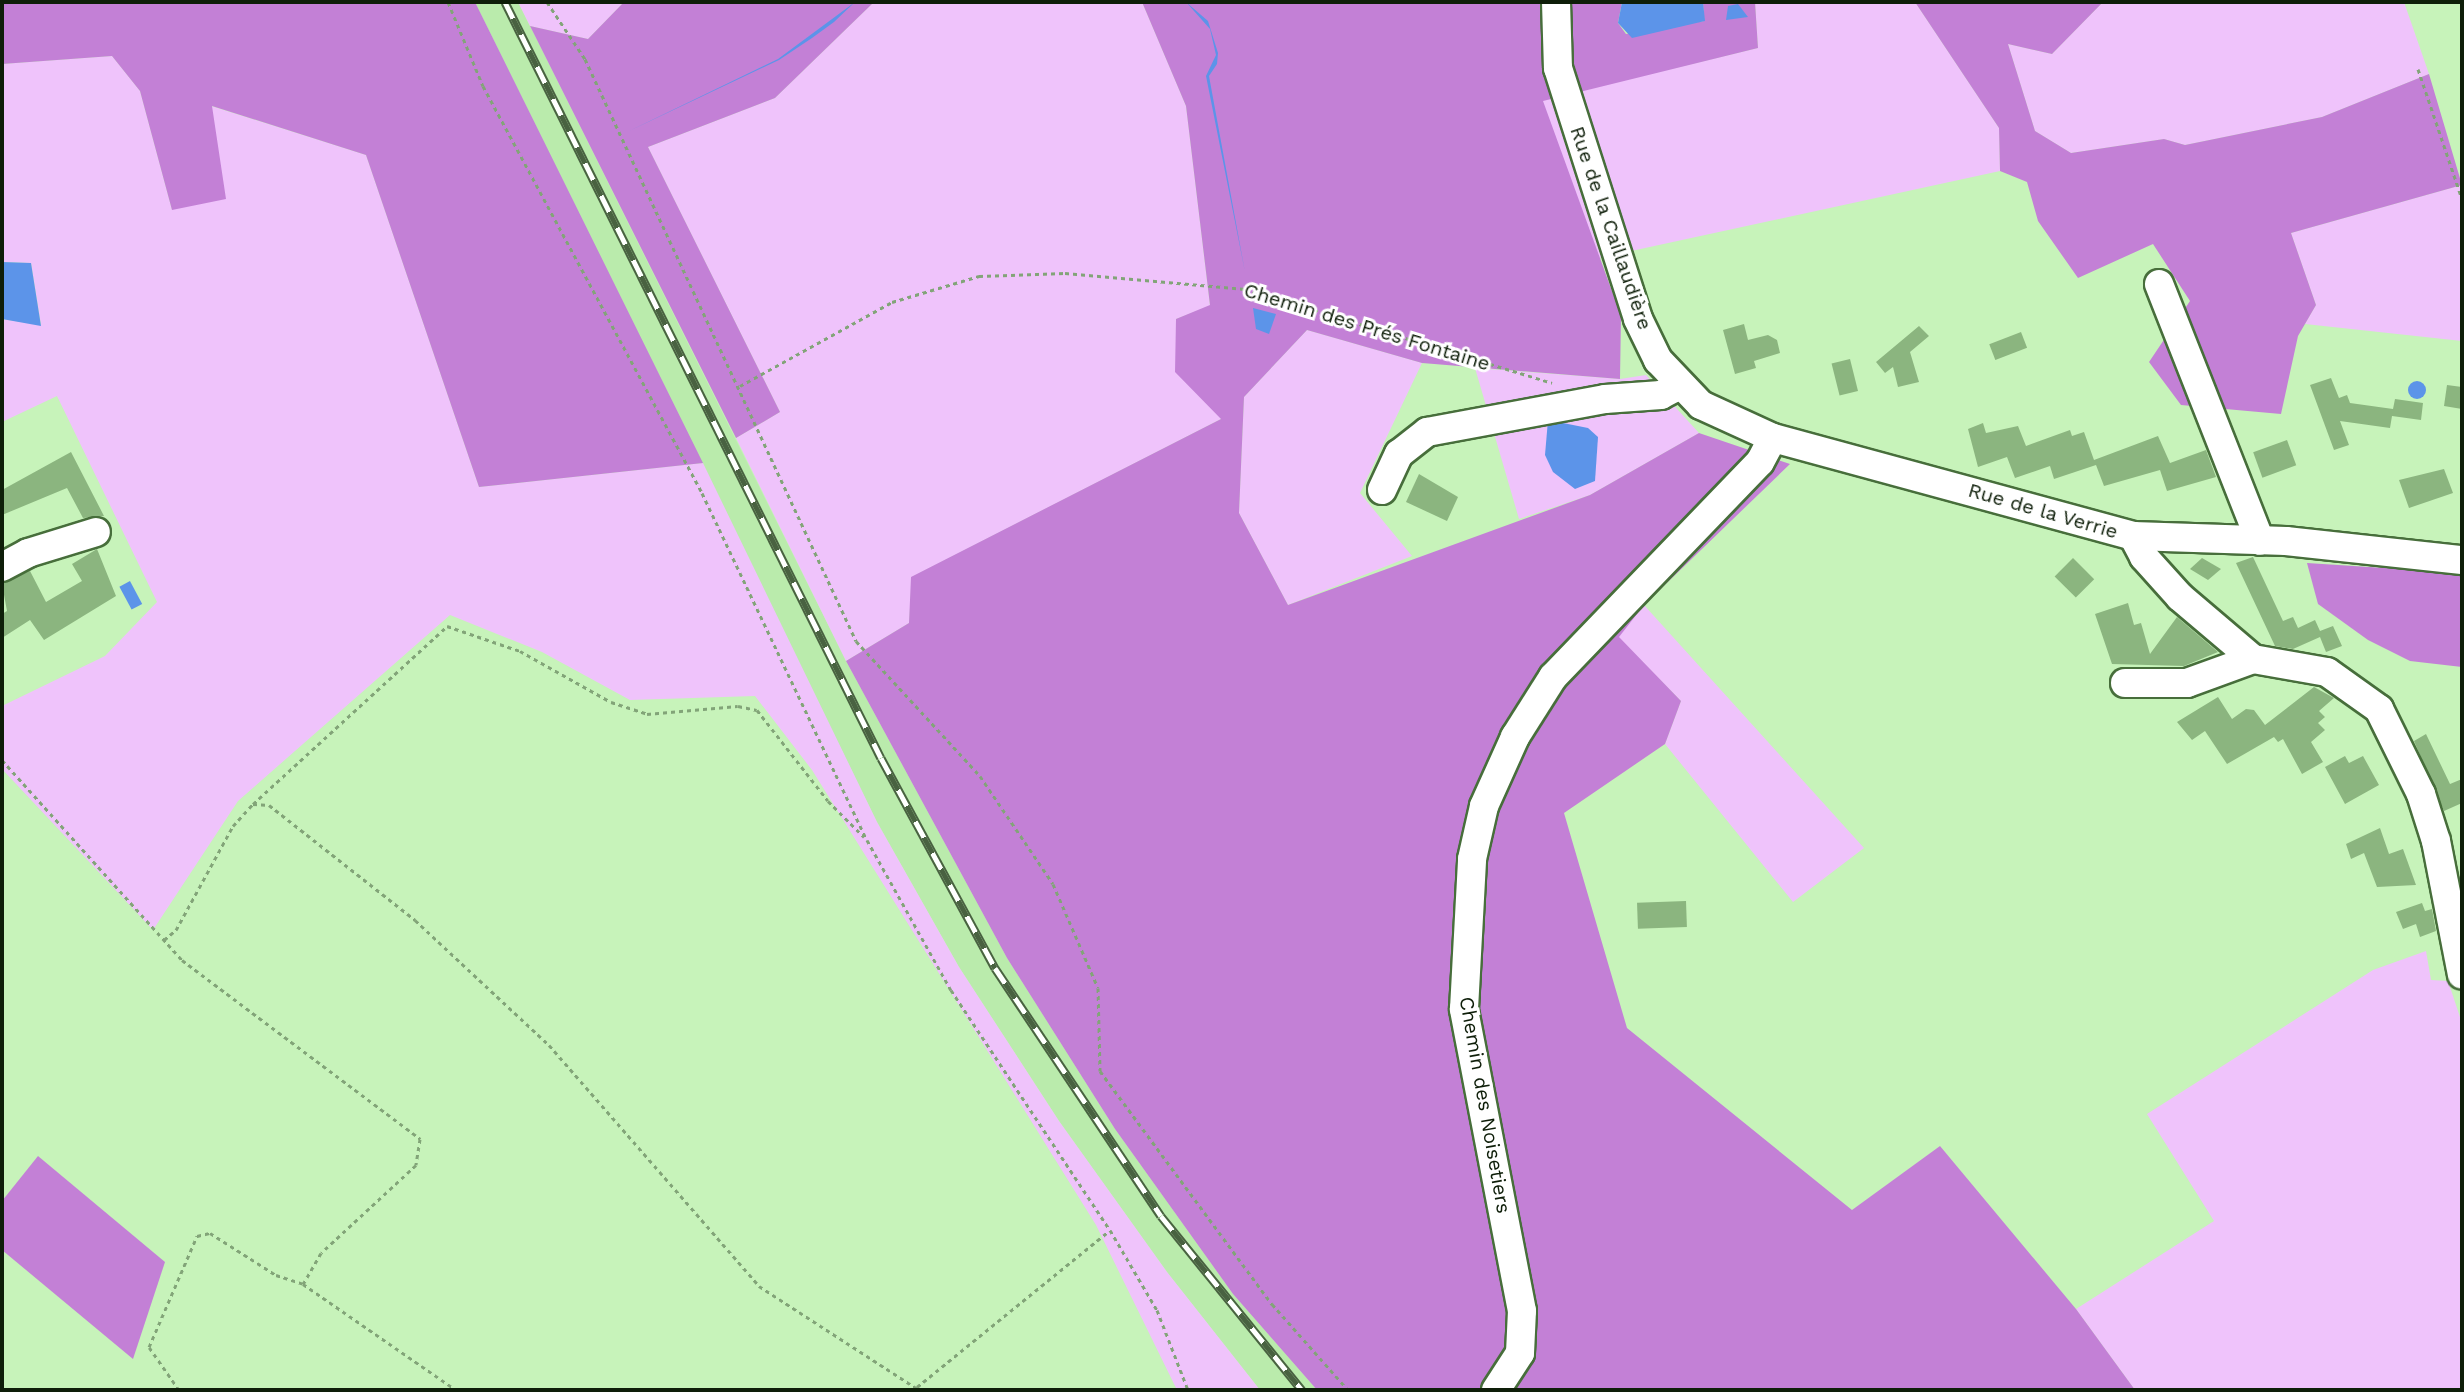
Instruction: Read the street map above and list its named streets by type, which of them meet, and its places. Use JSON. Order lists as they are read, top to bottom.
{
  "streets": {
    "street": ["Rue de la Caillaudière", "Rue de la Verrie", "Chemin des Noisetiers"],
    "path": ["Chemin des Prés Fontaine"]
  },
  "crossings": [
    ["Rue de la Caillaudière", "Rue de la Verrie"],
    ["Rue de la Caillaudière", "Chemin des Noisetiers"],
    ["Rue de la Verrie", "Chemin des Noisetiers"]
  ]
}
